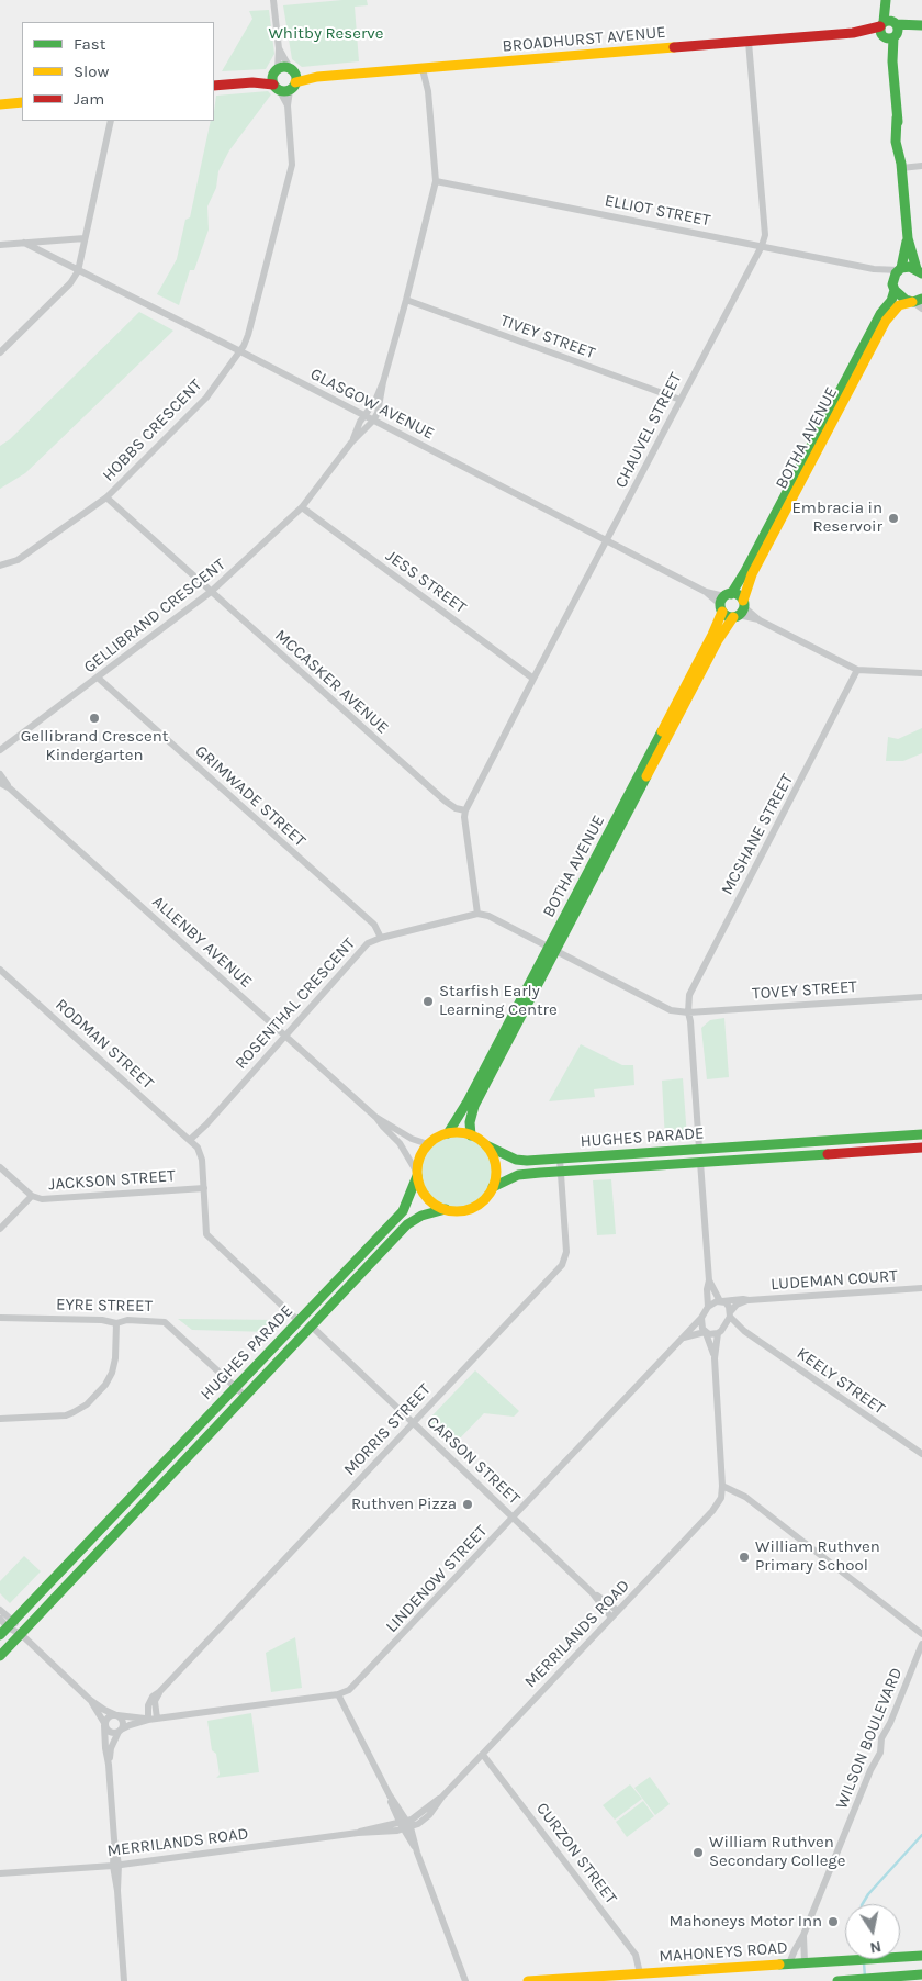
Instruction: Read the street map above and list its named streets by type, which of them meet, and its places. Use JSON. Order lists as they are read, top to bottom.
{
  "streets": {
    "street": [
      "BROADHURST AVENUE",
      "ELLIOT STREET",
      "TIVEY STREET",
      "GLASGOW AVENUE",
      "HOBBS CRESCENT",
      "CHAUVEL STREET",
      "BOTHA AVENUE",
      "JESS STREET",
      "GELLIBRAND CRESCENT",
      "MCCASKER AVENUE",
      "GRIMWADE STREET",
      "MCSHANE STREET",
      "ALLENBY AVENUE",
      "TOVEY STREET",
      "ROSENTHAL CRESCENT",
      "RODMAN STREET",
      "HUGHES PARADE",
      "JACKSON STREET",
      "LUDEMAN COURT",
      "EYRE STREET",
      "KEELY STREET",
      "MORRIS STREET",
      "CARSON STREET",
      "LINDENOW STREET",
      "MERRILANDS ROAD",
      "WILSON BOULEVARD",
      "CURZON STREET",
      "MAHONEYS ROAD"
    ]
  },
  "crossings": [
    ["BROADHURST AVENUE", "HOBBS CRESCENT"],
    ["BROADHURST AVENUE", "CHAUVEL STREET"],
    ["BROADHURST AVENUE", "GELLIBRAND CRESCENT"],
    ["ELLIOT STREET", "CHAUVEL STREET"],
    ["ELLIOT STREET", "BOTHA AVENUE"],
    ["ELLIOT STREET", "GELLIBRAND CRESCENT"],
    ["TIVEY STREET", "CHAUVEL STREET"],
    ["TIVEY STREET", "GELLIBRAND CRESCENT"],
    ["GLASGOW AVENUE", "HOBBS CRESCENT"],
    ["GLASGOW AVENUE", "CHAUVEL STREET"],
    ["GLASGOW AVENUE", "BOTHA AVENUE"],
    ["GLASGOW AVENUE", "GELLIBRAND CRESCENT"],
    ["HOBBS CRESCENT", "MCCASKER AVENUE"],
    ["CHAUVEL STREET", "JESS STREET"],
    ["CHAUVEL STREET", "MCCASKER AVENUE"],
    ["BOTHA AVENUE", "ALLENBY AVENUE"],
    ["BOTHA AVENUE", "HUGHES PARADE"],
    ["JESS STREET", "GELLIBRAND CRESCENT"],
    ["GELLIBRAND CRESCENT", "MCCASKER AVENUE"],
    ["GELLIBRAND CRESCENT", "GRIMWADE STREET"],
    ["GRIMWADE STREET", "ROSENTHAL CRESCENT"],
    ["MCSHANE STREET", "TOVEY STREET"],
    ["ALLENBY AVENUE", "ROSENTHAL CRESCENT"],
    ["ALLENBY AVENUE", "HUGHES PARADE"],
    ["ROSENTHAL CRESCENT", "RODMAN STREET"],
    ["HUGHES PARADE", "EYRE STREET"],
    ["HUGHES PARADE", "MORRIS STREET"],
    ["HUGHES PARADE", "CARSON STREET"],
    ["LUDEMAN COURT", "KEELY STREET"],
    ["LUDEMAN COURT", "LINDENOW STREET"],
    ["KEELY STREET", "LINDENOW STREET"],
    ["MORRIS STREET", "CARSON STREET"],
    ["MORRIS STREET", "LINDENOW STREET"],
    ["CARSON STREET", "LINDENOW STREET"],
    ["CARSON STREET", "MERRILANDS ROAD"],
    ["MERRILANDS ROAD", "CURZON STREET"],
    ["WILSON BOULEVARD", "MAHONEYS ROAD"],
    ["CURZON STREET", "MAHONEYS ROAD"]
  ],
  "parks": ["Whitby Reserve"],
  "places": [
    "Embracia in Reservoir",
    "Gellibrand Crescent Kindergarten",
    "Starfish Early Learning Centre",
    "Ruthven Pizza",
    "William Ruthven Primary School",
    "William Ruthven Secondary College",
    "Mahoneys Motor Inn"
  ],
  "legend": ["Fast", "Slow", "Jam"],
  "north": "bottom"
}
